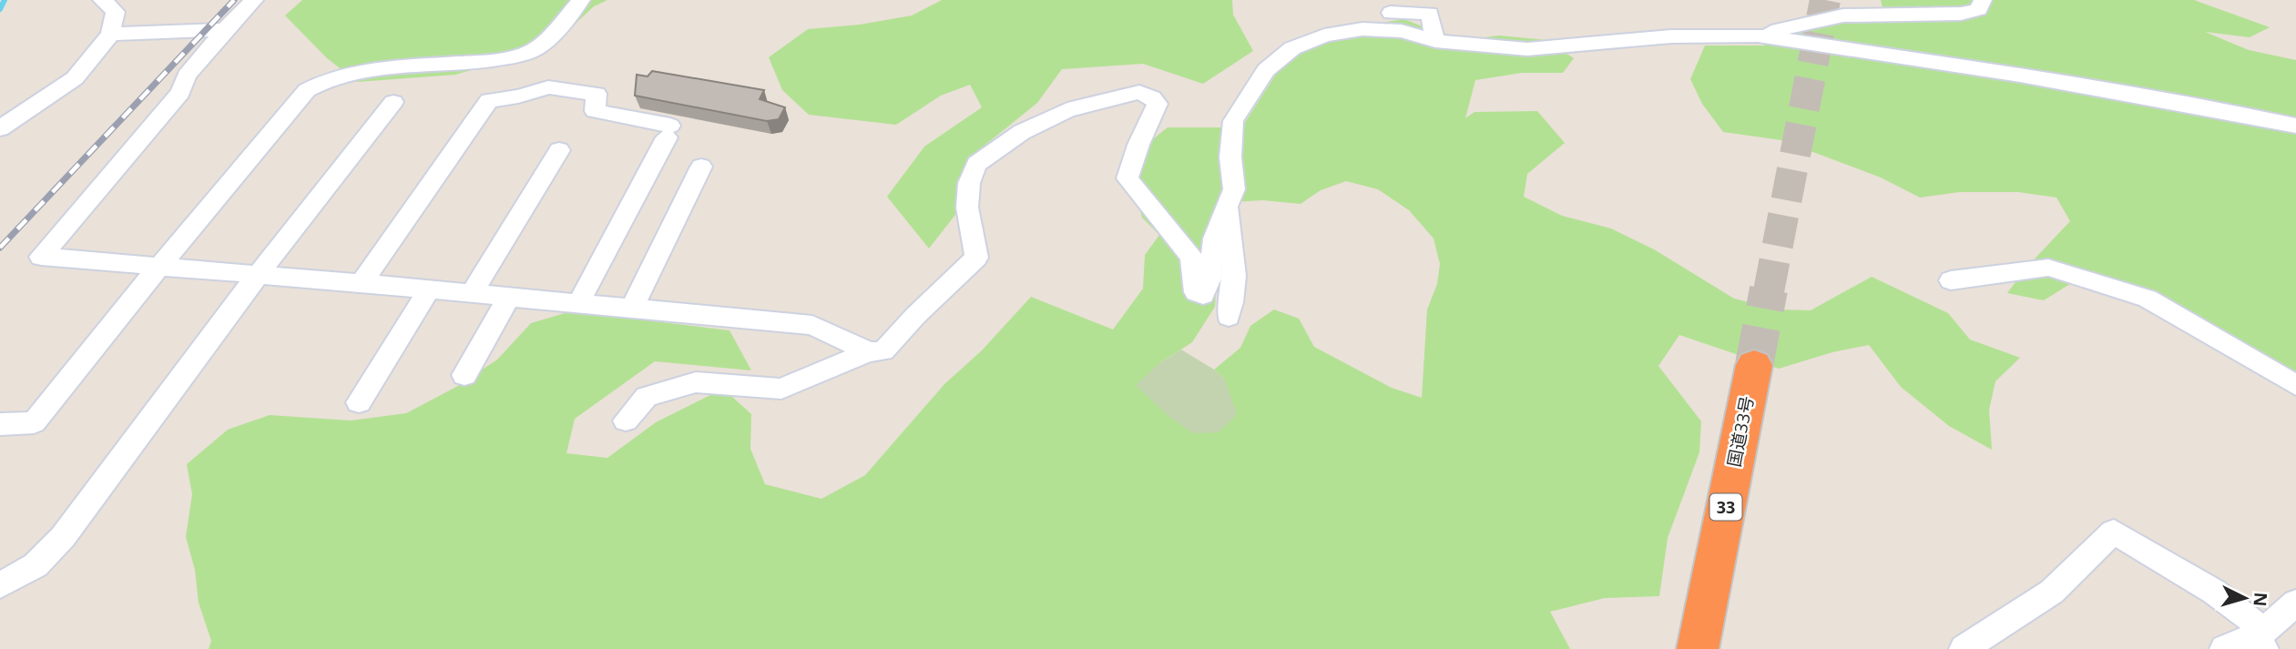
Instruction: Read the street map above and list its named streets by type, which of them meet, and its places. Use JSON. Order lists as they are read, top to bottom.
{
  "streets": {
    "highway": ["国道33号", "33"]
  },
  "north": "right"
}
